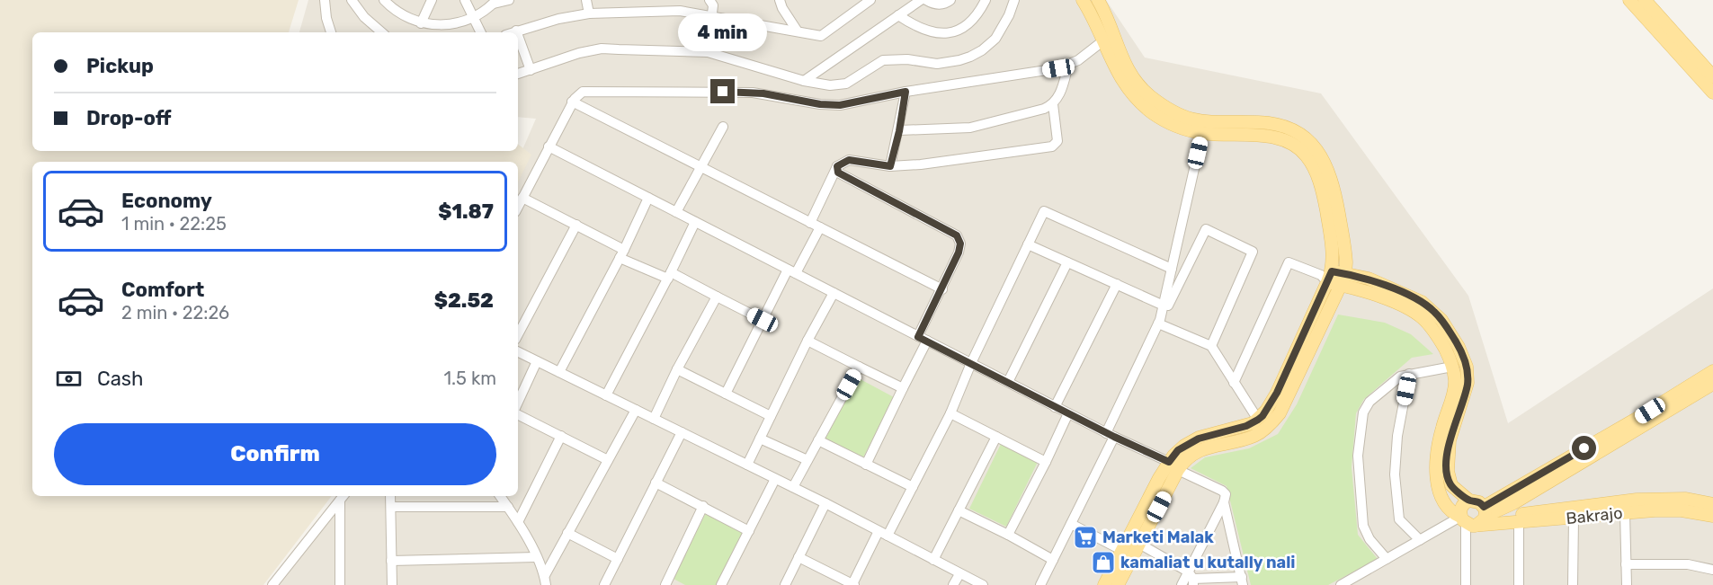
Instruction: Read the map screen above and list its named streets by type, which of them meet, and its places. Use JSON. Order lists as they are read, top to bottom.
{
  "streets": {
    "main road": ["Bakrajo"]
  },
  "places": {
    "supermarket": ["Marketi Malak"],
    "shop": ["kamaliat u kutally nali"]
  },
  "page": {
    "bubble": "4 min",
    "banner": ["Pickup", "Drop-off"],
    "list": [
      {
        "name": "Economy",
        "note": "1 min · 22:25",
        "value": "$1.87"
      },
      {
        "name": "Comfort",
        "note": "2 min · 22:26",
        "value": "$2.52"
      }
    ],
    "pay": ["Cash", "1.5 km"],
    "buttons": "Confirm"
  }
}
